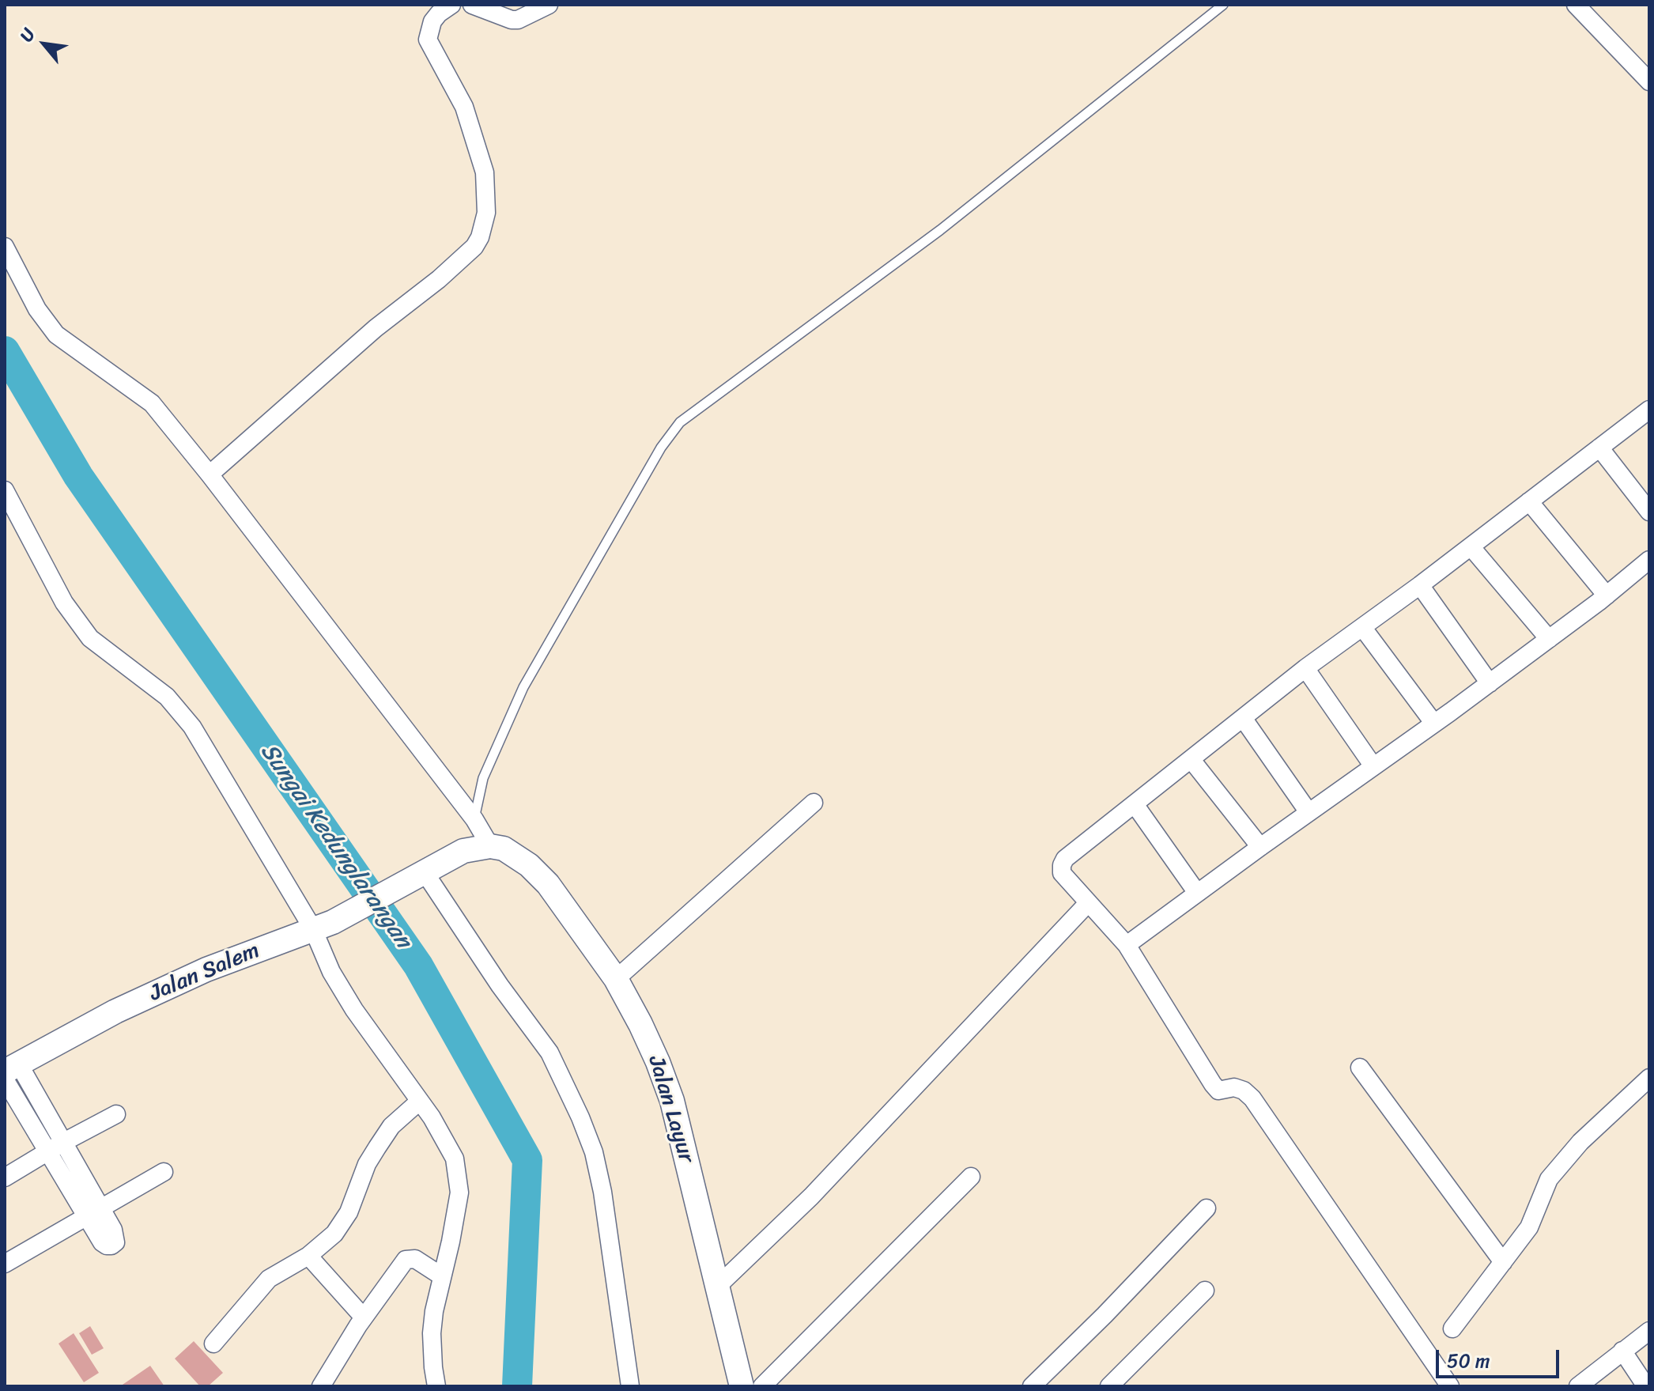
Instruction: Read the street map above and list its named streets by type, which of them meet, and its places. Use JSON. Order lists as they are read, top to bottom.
{
  "streets": {
    "street": ["Jalan Salem", "Jalan Layur"]
  },
  "crossings": [
    ["Jalan Salem", "Jalan Layur"]
  ],
  "water": ["Sungai Kedunglarangan"],
  "scale_bar": "50 m",
  "north": "top left"
}
